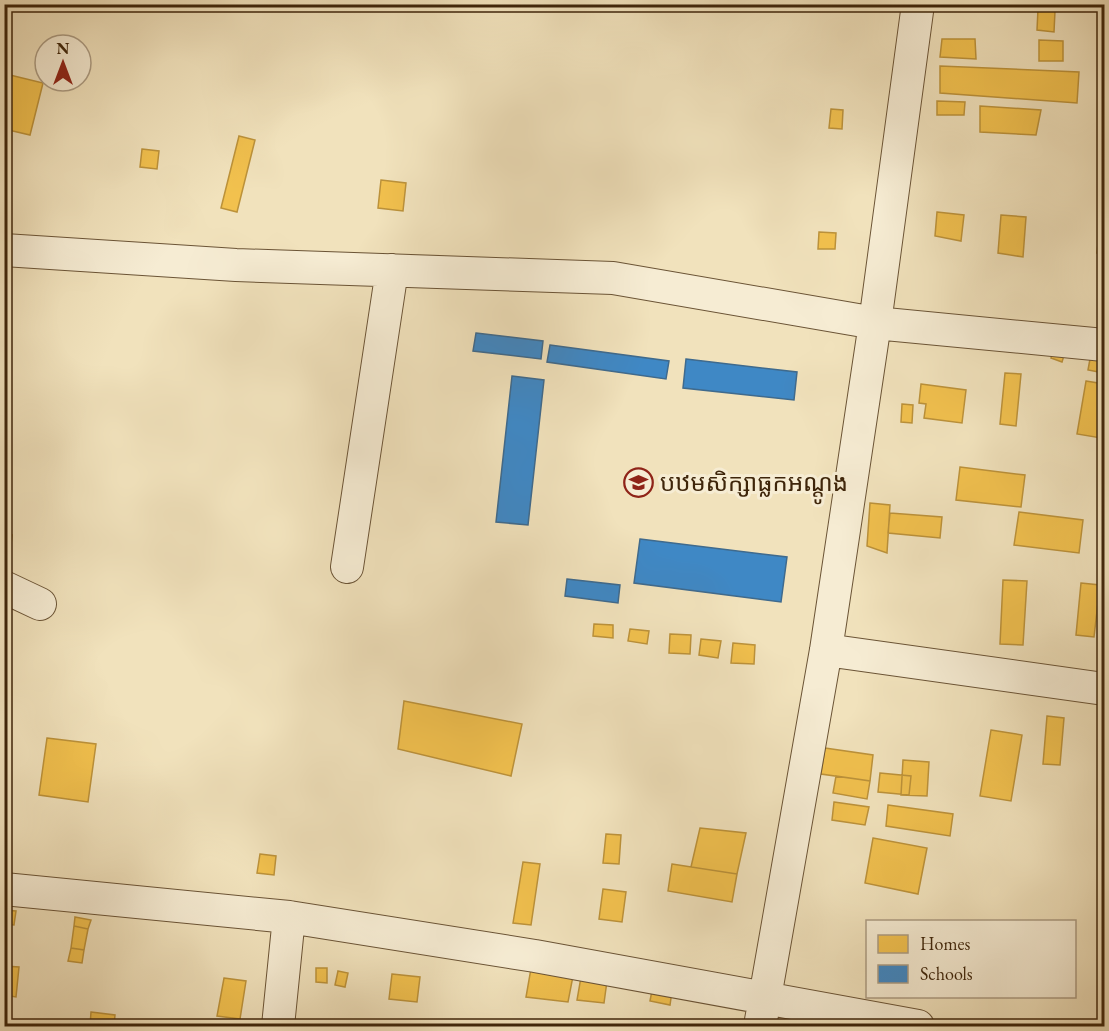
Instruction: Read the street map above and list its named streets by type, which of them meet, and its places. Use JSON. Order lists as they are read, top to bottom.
{
  "places": {
    "school or university": ["បឋមសិក្សាធ្លកអណ្តូង"]
  },
  "legend": ["Homes", "Schools"],
  "north": "top"
}
